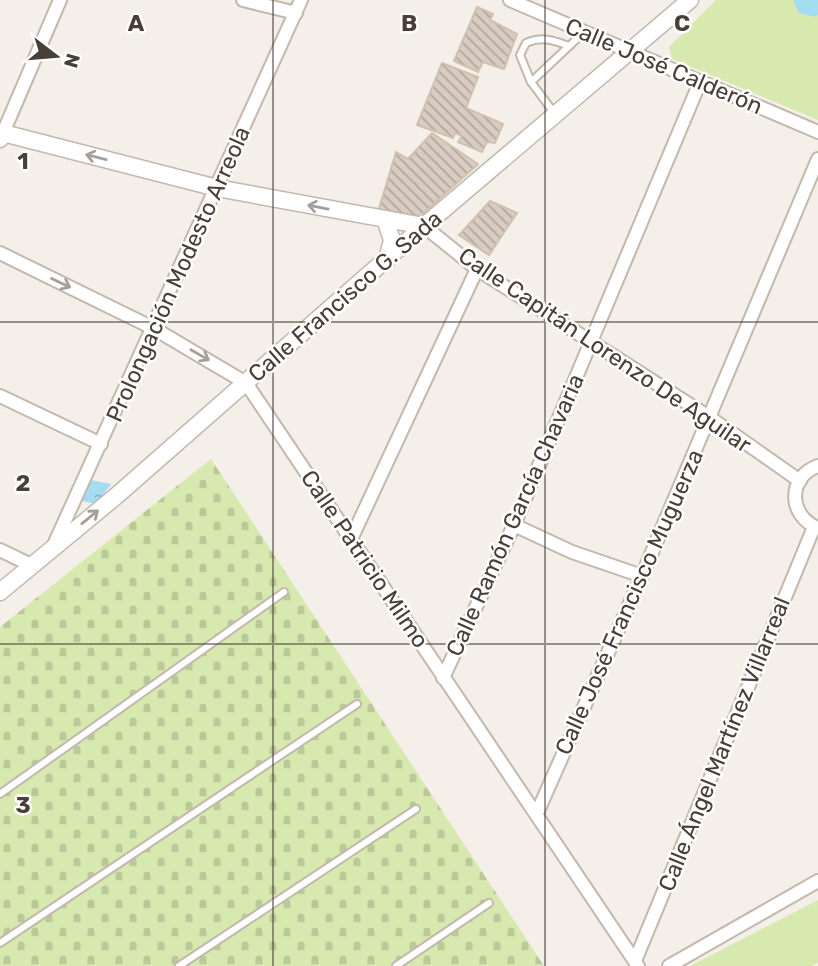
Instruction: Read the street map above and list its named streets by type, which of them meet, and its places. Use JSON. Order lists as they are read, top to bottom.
{
  "streets": {
    "street": [
      "Calle José Calderón",
      "Prolongación Modesto Arreola",
      "Calle Francisco G. Sada",
      "Calle Capitán Lorenzo De Aguilar",
      "Calle Ramón García Chavaria",
      "Calle Patricio Milmo",
      "Calle José Francisco Muguerza",
      "Calle Ángel Martínez Villarreal"
    ]
  },
  "crossings": [
    ["Calle José Calderón", "Calle Francisco G. Sada"],
    ["Calle José Calderón", "Calle Ramón García Chavaria"],
    ["Prolongación Modesto Arreola", "Calle Francisco G. Sada"],
    ["Prolongación Modesto Arreola", "Calle Capitán Lorenzo De Aguilar"],
    ["Prolongación Modesto Arreola", "Calle Patricio Milmo"],
    ["Calle Francisco G. Sada", "Calle Capitán Lorenzo De Aguilar"],
    ["Calle Francisco G. Sada", "Calle Patricio Milmo"],
    ["Calle Capitán Lorenzo De Aguilar", "Calle Ramón García Chavaria"],
    ["Calle Capitán Lorenzo De Aguilar", "Calle José Francisco Muguerza"],
    ["Calle Ramón García Chavaria", "Calle Patricio Milmo"],
    ["Calle Patricio Milmo", "Calle José Francisco Muguerza"],
    ["Calle Patricio Milmo", "Calle Ángel Martínez Villarreal"]
  ],
  "one_way": ["Calle Capitán Lorenzo De Aguilar"],
  "north": "right",
  "grid": {
    "columns": ["A", "B", "C"],
    "rows": ["1", "2", "3"]
  }
}
